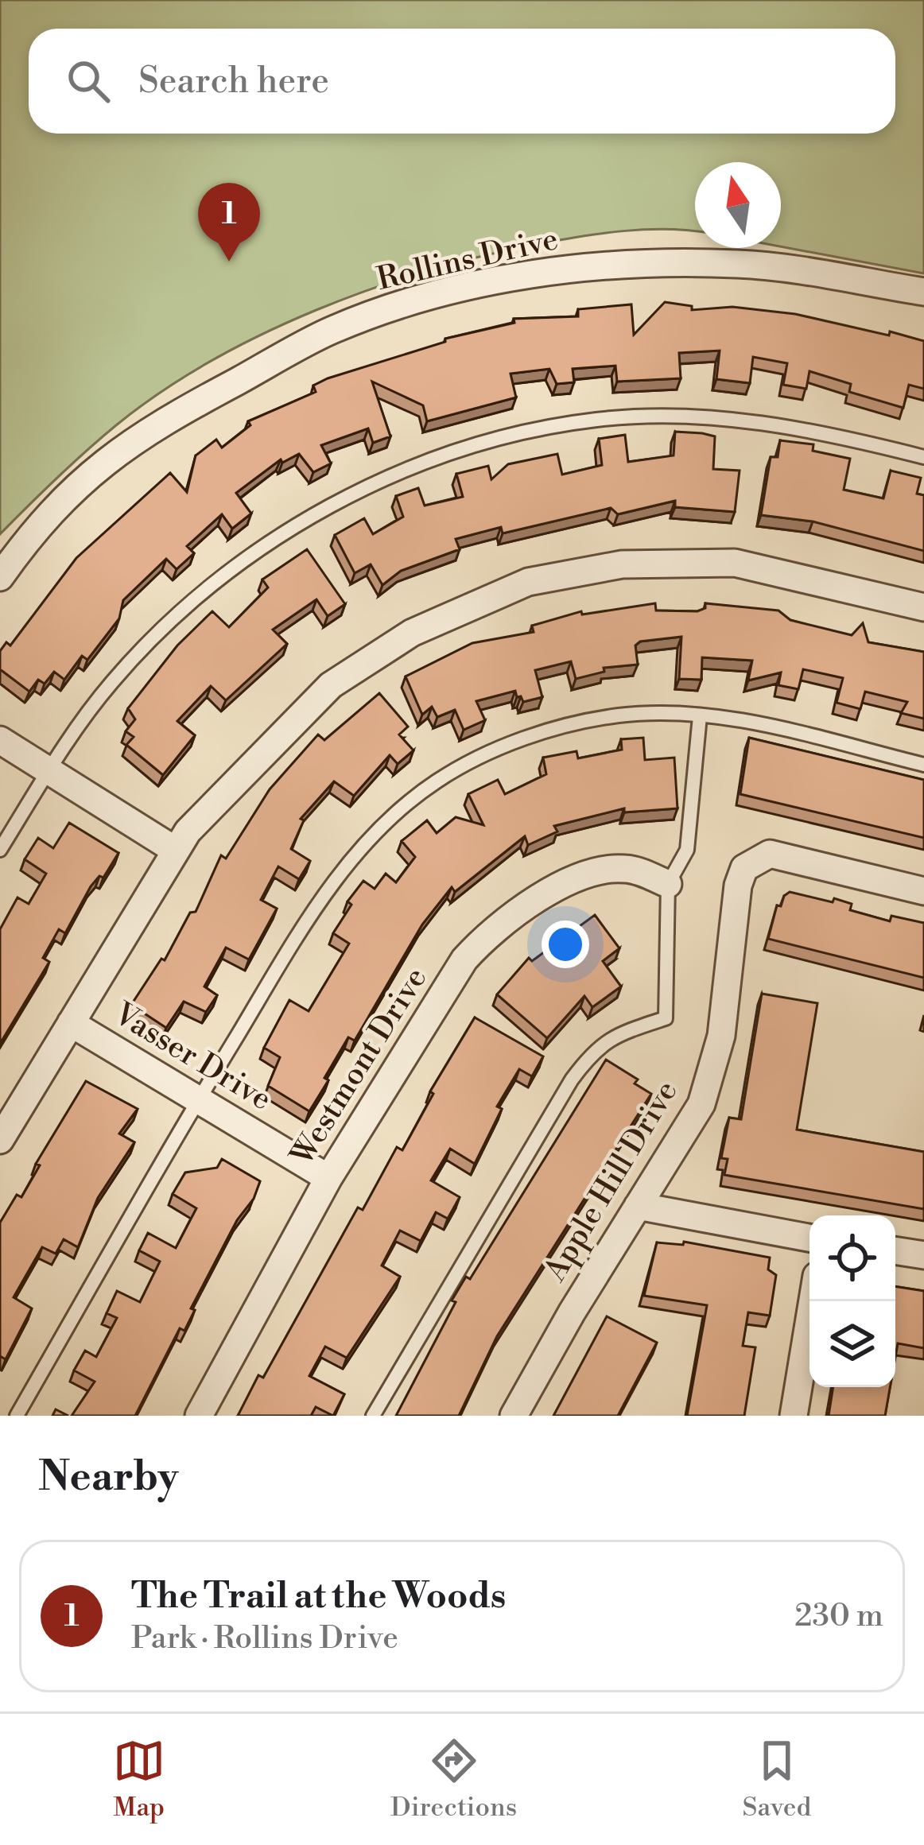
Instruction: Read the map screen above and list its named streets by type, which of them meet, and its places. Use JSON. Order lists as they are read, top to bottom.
{
  "streets": {
    "street": [
      "Rollins Drive",
      "Vasser Drive",
      "Westmont Drive",
      "Apple Hill Drive"
    ]
  },
  "crossings": [
    ["Vasser Drive", "Westmont Drive"]
  ],
  "north": "top",
  "page": {
    "search": "Search here",
    "pins": "1",
    "heading": "Nearby",
    "list": [
      {
        "mark": "1",
        "name": "The Trail at the Woods",
        "note": "Park · Rollins Drive",
        "value": "230 m"
      }
    ],
    "nav": ["Map", "Directions", "Saved"]
  }
}
